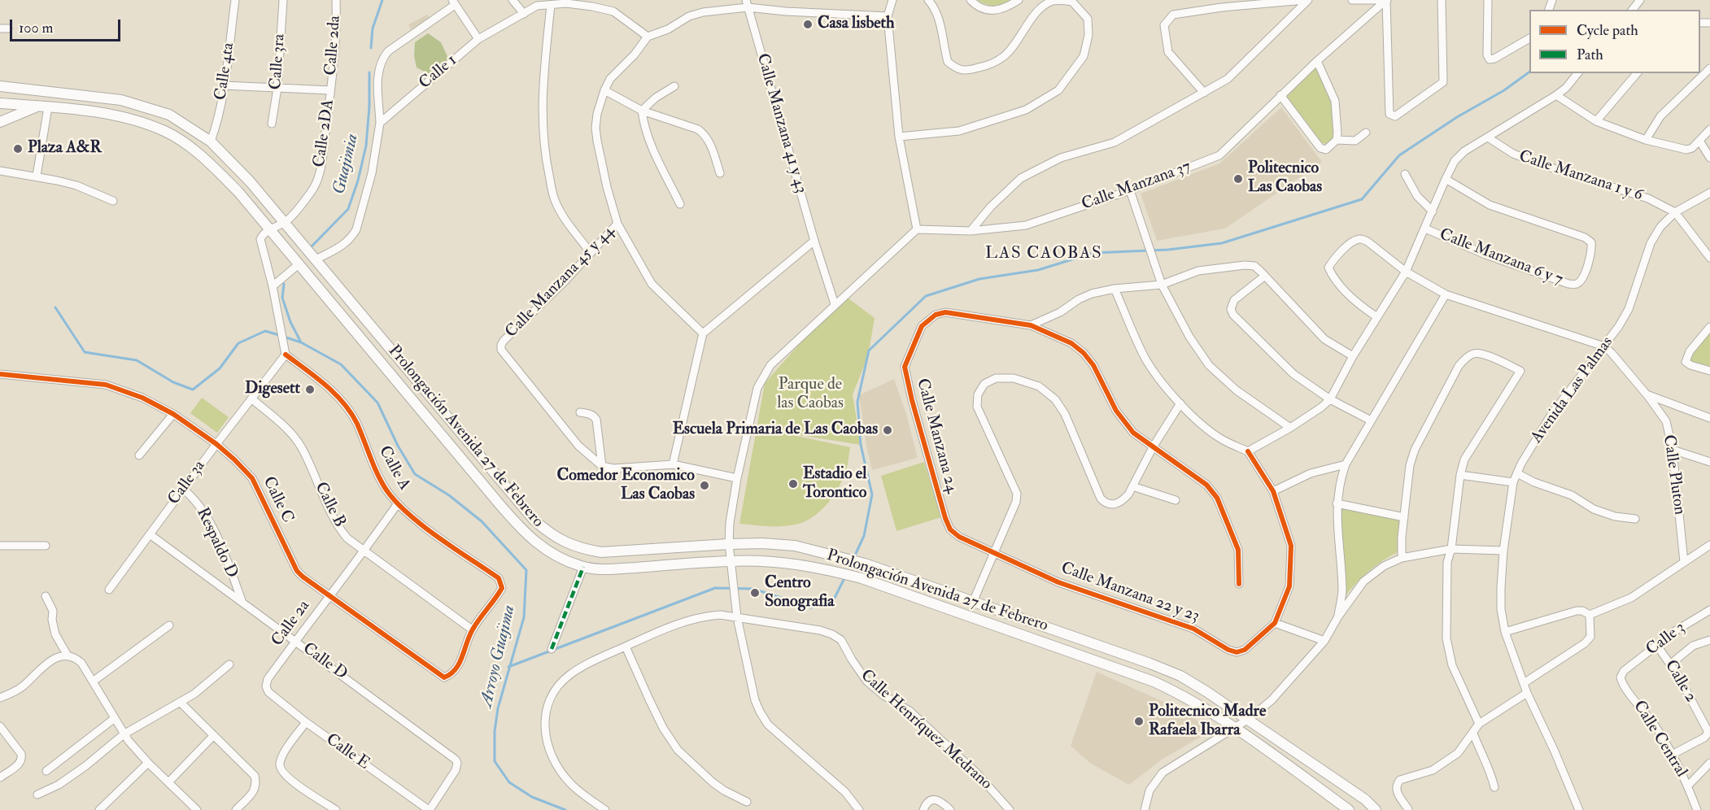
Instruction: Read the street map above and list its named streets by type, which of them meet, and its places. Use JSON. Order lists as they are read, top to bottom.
{
  "streets": {
    "main road": ["Prolongación Avenida 27 de Febrero"],
    "street": [
      "Calle 2da",
      "Calle 3ra",
      "Calle 4ta",
      "Calle 1",
      "Calle Manzana 41 y 43",
      "Calle 2DA",
      "Calle Manzana 1 y 6",
      "Calle Manzana 37",
      "Calle Manzana 6 y 7",
      "Calle Manzana 45 y 44",
      "Avenida Las Palmas",
      "Calle Manzana 24",
      "Calle A",
      "Calle Pluton",
      "Calle 3a",
      "Calle C",
      "Calle B",
      "Respaldo D",
      "Calle Manzana 22 y 23",
      "Calle 2a",
      "Calle 3",
      "Calle D",
      "Calle 2",
      "Calle Henríquez Medrano",
      "Calle Central",
      "Calle E"
    ]
  },
  "crossings": [
    ["Calle 2da", "Calle 2DA"],
    ["Calle 4ta", "Prolongación Avenida 27 de Febrero"],
    ["Calle 2DA", "Prolongación Avenida 27 de Febrero"],
    ["Calle Manzana 1 y 6", "Avenida Las Palmas"],
    ["Avenida Las Palmas", "Calle Pluton"],
    ["Calle Manzana 24", "Calle Manzana 22 y 23"],
    ["Calle A", "Calle 3a"],
    ["Calle A", "Calle C"],
    ["Calle A", "Calle B"],
    ["Calle A", "Calle 2a"],
    ["Calle 3a", "Calle C"],
    ["Calle 3a", "Calle B"],
    ["Calle 3a", "Respaldo D"],
    ["Calle 3a", "Calle D"],
    ["Calle C", "Calle B"],
    ["Calle C", "Calle 2a"],
    ["Calle B", "Calle 2a"],
    ["Respaldo D", "Calle D"],
    ["Calle 2a", "Calle D"],
    ["Calle 2a", "Calle E"],
    ["Calle 3", "Calle 2"],
    ["Calle 3", "Calle Central"],
    ["Calle D", "Calle E"],
    ["Calle 2", "Calle Central"]
  ],
  "districts": ["LAS CAOBAS"],
  "water": ["Guajimia", "Arroyo Guajima"],
  "parks": ["Parque de las Caobas"],
  "places": [
    "Casa lisbeth",
    "Plaza A&R",
    "Politecnico Las Caobas",
    "Digesett",
    "Escuela Primaria de Las Caobas",
    "Estadio el Torontico",
    "Comedor Economico Las Caobas",
    "Centro Sonografia",
    "Politecnico Madre Rafaela Ibarra"
  ],
  "legend": ["Cycle path", "Path"],
  "scale_bar": "100 m"
}
